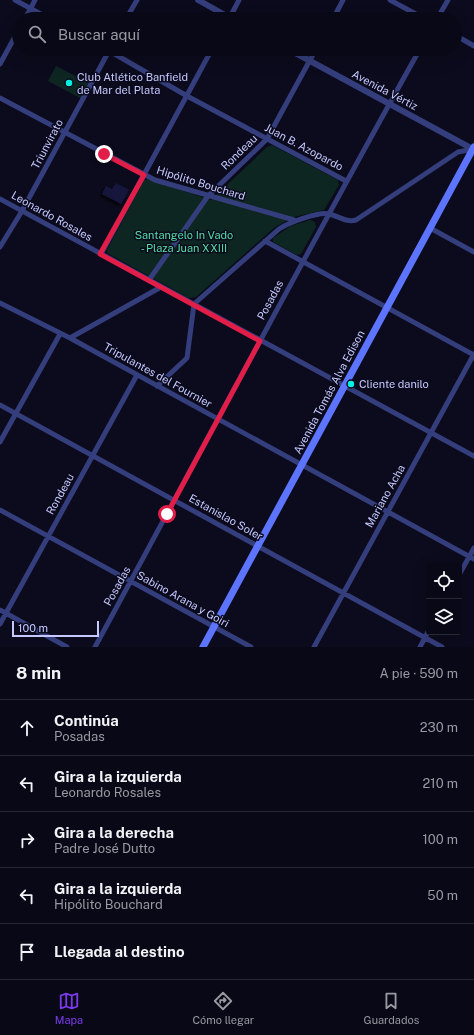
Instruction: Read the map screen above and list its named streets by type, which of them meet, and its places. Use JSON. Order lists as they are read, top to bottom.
{
  "streets": {
    "main road": ["Avenida Tomás Alva Edison"],
    "street": [
      "Avenida Vértiz",
      "Triunvirato",
      "Juan B. Azopardo",
      "Rondeau",
      "Hipólito Bouchard",
      "Leonardo Rosales",
      "Posadas",
      "Tripulantes del Fournier",
      "Mariano Acha",
      "Estanislao Soler",
      "Sabino Arana y Goiri"
    ]
  },
  "crossings": [
    ["Avenida Vértiz", "Rondeau"],
    ["Avenida Vértiz", "Posadas"],
    ["Avenida Vértiz", "Avenida Tomás Alva Edison"],
    ["Triunvirato", "Hipólito Bouchard"],
    ["Triunvirato", "Leonardo Rosales"],
    ["Juan B. Azopardo", "Rondeau"],
    ["Juan B. Azopardo", "Posadas"],
    ["Rondeau", "Hipólito Bouchard"],
    ["Rondeau", "Leonardo Rosales"],
    ["Rondeau", "Tripulantes del Fournier"],
    ["Rondeau", "Estanislao Soler"],
    ["Rondeau", "Sabino Arana y Goiri"],
    ["Leonardo Rosales", "Posadas"],
    ["Leonardo Rosales", "Avenida Tomás Alva Edison"],
    ["Leonardo Rosales", "Mariano Acha"],
    ["Posadas", "Tripulantes del Fournier"],
    ["Posadas", "Estanislao Soler"],
    ["Posadas", "Sabino Arana y Goiri"],
    ["Tripulantes del Fournier", "Avenida Tomás Alva Edison"],
    ["Tripulantes del Fournier", "Mariano Acha"],
    ["Avenida Tomás Alva Edison", "Estanislao Soler"],
    ["Avenida Tomás Alva Edison", "Sabino Arana y Goiri"],
    ["Mariano Acha", "Estanislao Soler"]
  ],
  "parks": ["Santangelo In Vado - Plaza Juan XXIII"],
  "places": ["Club Atlético Banfield de Mar del Plata", "Cliente danilo"],
  "scale_bar": "100 m",
  "page": {
    "search": "Buscar aquí",
    "scale": "100 m",
    "heading": ["8 min", "A pie · 590 m"],
    "list": [
      ["Continúa", "Posadas", "230 m"],
      ["Gira a la izquierda", "Leonardo Rosales", "210 m"],
      ["Gira a la derecha", "Padre José Dutto", "100 m"],
      ["Gira a la izquierda", "Hipólito Bouchard", "50 m"],
      "Llegada al destino"
    ],
    "nav": ["Mapa", "Cómo llegar", "Guardados"]
  }
}
